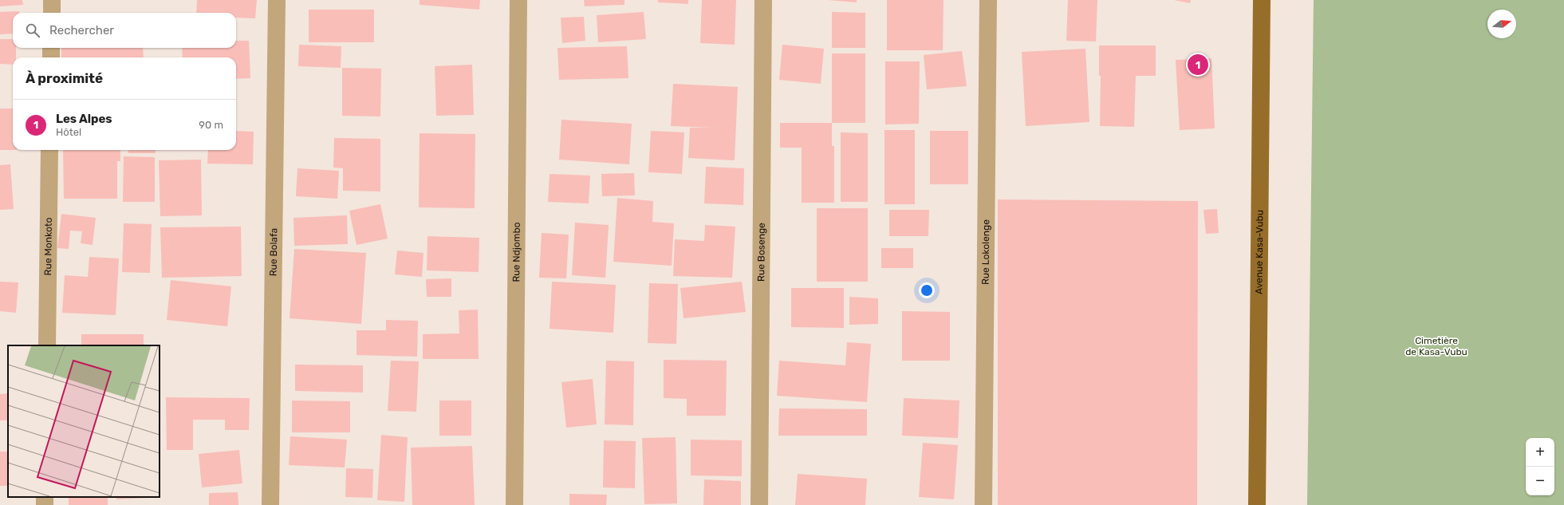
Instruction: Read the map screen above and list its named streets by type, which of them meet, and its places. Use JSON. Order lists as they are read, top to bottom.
{
  "streets": {
    "main road": ["Avenue Kasa-Vubu"],
    "street": [
      "Rue Monkoto",
      "Rue Bolafa",
      "Rue Ndjombo",
      "Rue Bosenge",
      "Rue Lokolenge"
    ]
  },
  "parks": ["Cimetière de Kasa-Vubu"],
  "north": "right",
  "page": {
    "search": "Rechercher",
    "pins": "1",
    "heading": "À proximité",
    "list": [
      {
        "mark": "1",
        "name": "Les Alpes",
        "note": "Hôtel",
        "value": "90 m"
      }
    ],
    "map_buttons": ["+", "−"]
  }
}
